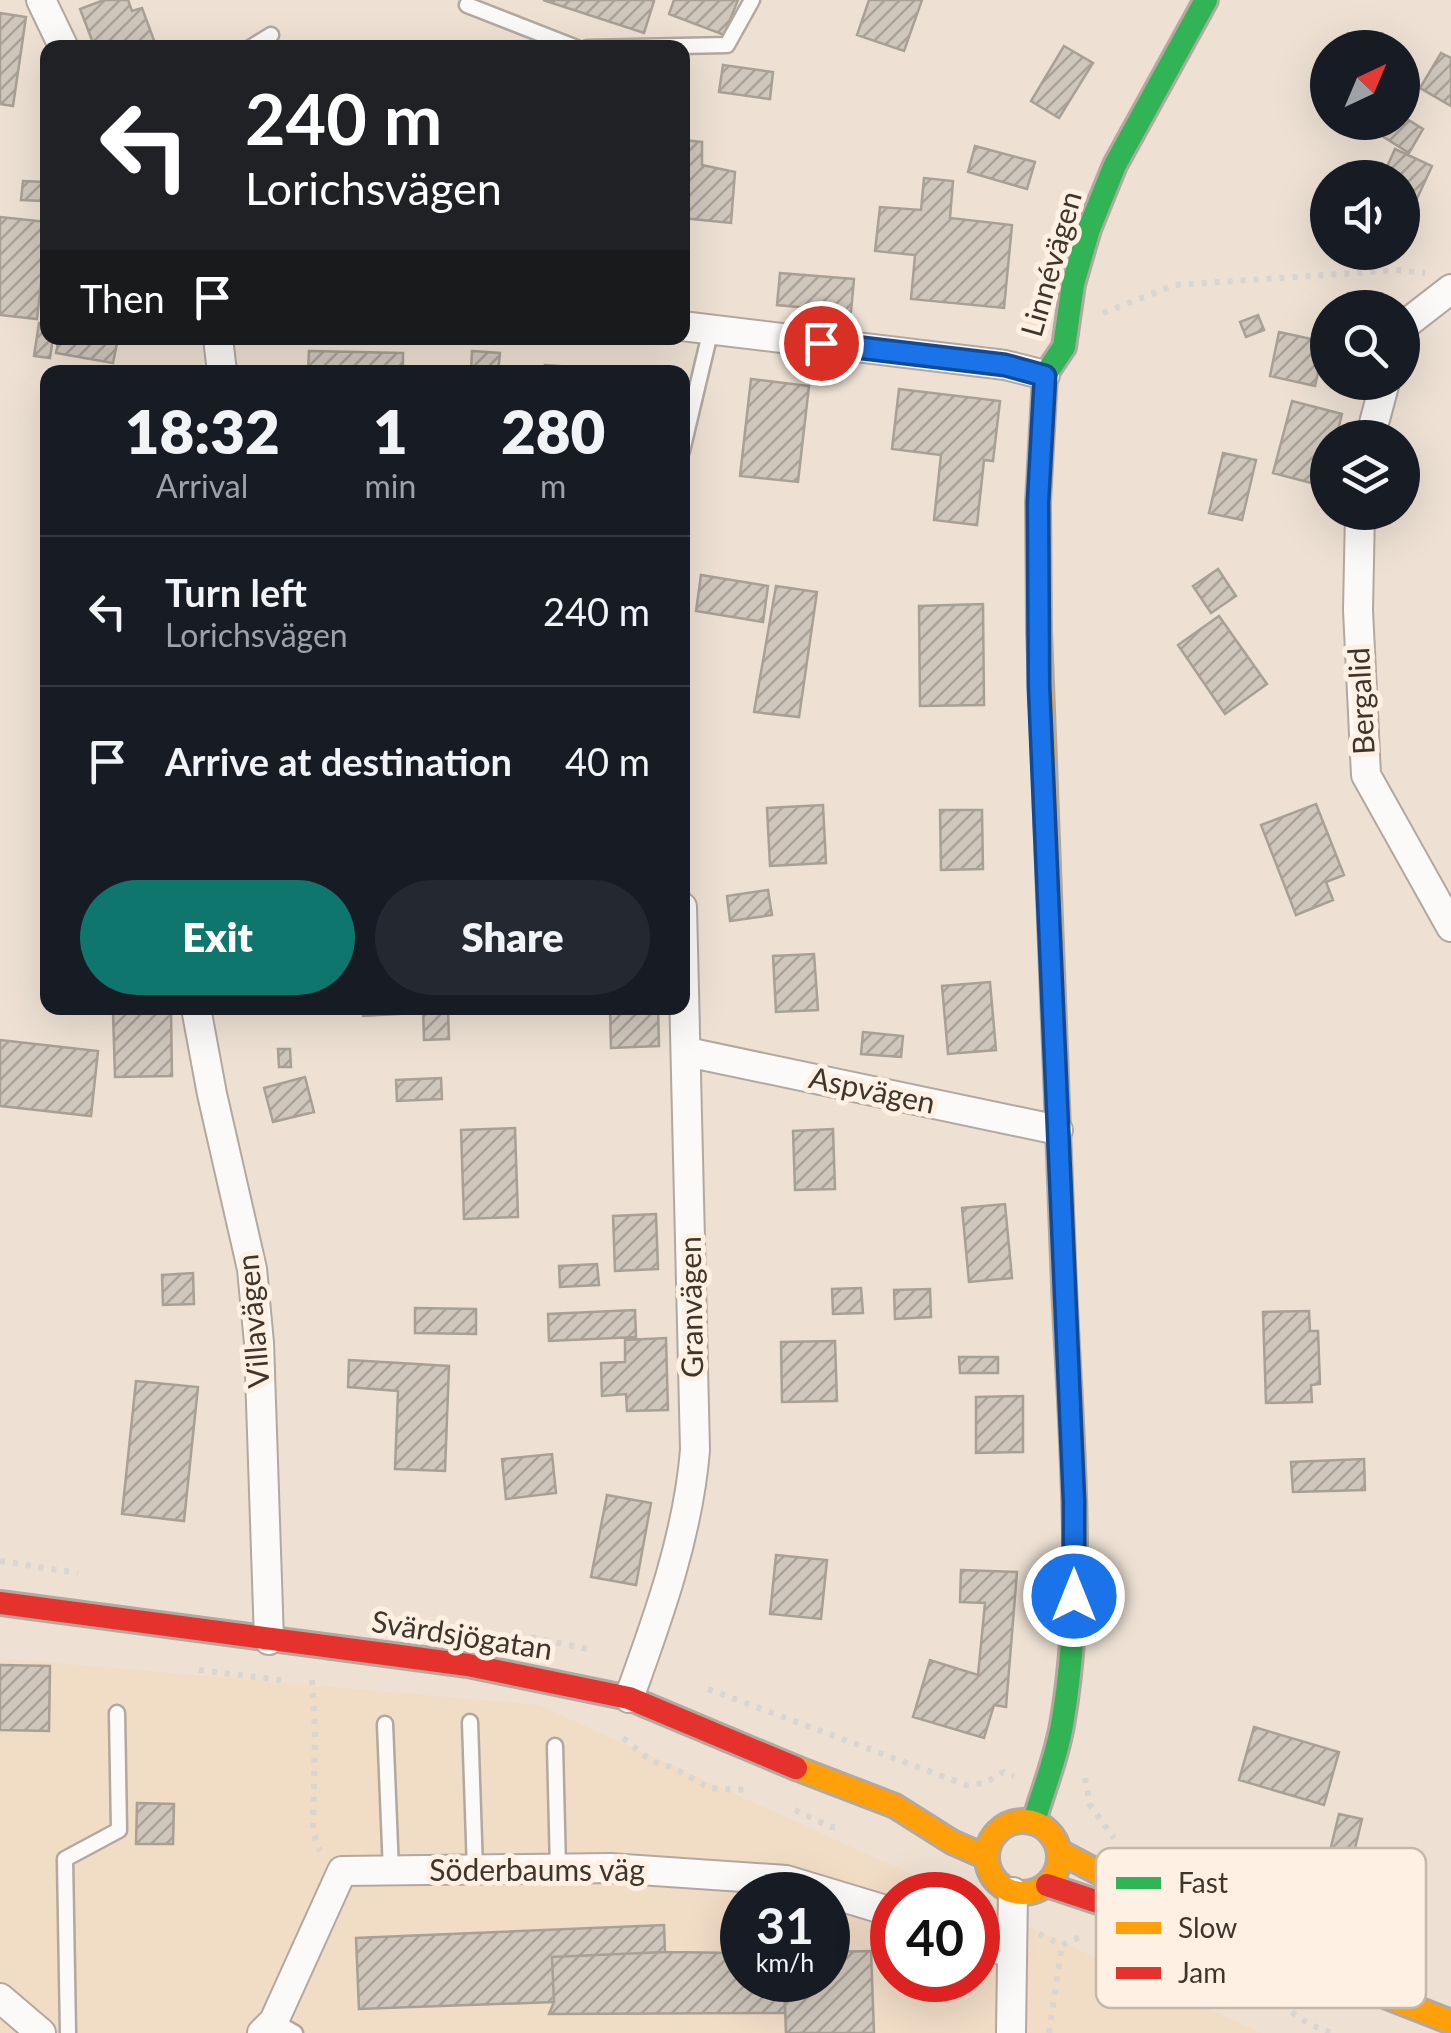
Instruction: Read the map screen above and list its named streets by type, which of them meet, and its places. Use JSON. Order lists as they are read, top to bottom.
{
  "streets": {
    "street": [
      "Linnévägen",
      "Bergalid",
      "Aspvägen",
      "Granvägen",
      "Villavägen",
      "Svärdsjögatan",
      "Söderbaums väg"
    ]
  },
  "crossings": [
    ["Linnévägen", "Aspvägen"],
    ["Linnévägen", "Svärdsjögatan"],
    ["Aspvägen", "Granvägen"],
    ["Granvägen", "Svärdsjögatan"],
    ["Villavägen", "Svärdsjögatan"]
  ],
  "legend": ["Fast", "Slow", "Jam"],
  "north": "top right",
  "page": {
    "turn": ["240 m", "Lorichsvägen"],
    "then": "Then",
    "eta": [
      "18:32",
      "Arrival",
      "1",
      "min",
      "280",
      "m"
    ],
    "list": [
      {
        "name": "Turn left",
        "note": "Lorichsvägen",
        "value": "240 m"
      },
      {
        "name": "Arrive at destination",
        "value": "40 m"
      }
    ],
    "buttons": ["Exit", "Share"],
    "speed": "31 km/h",
    "limit": "40"
  }
}
